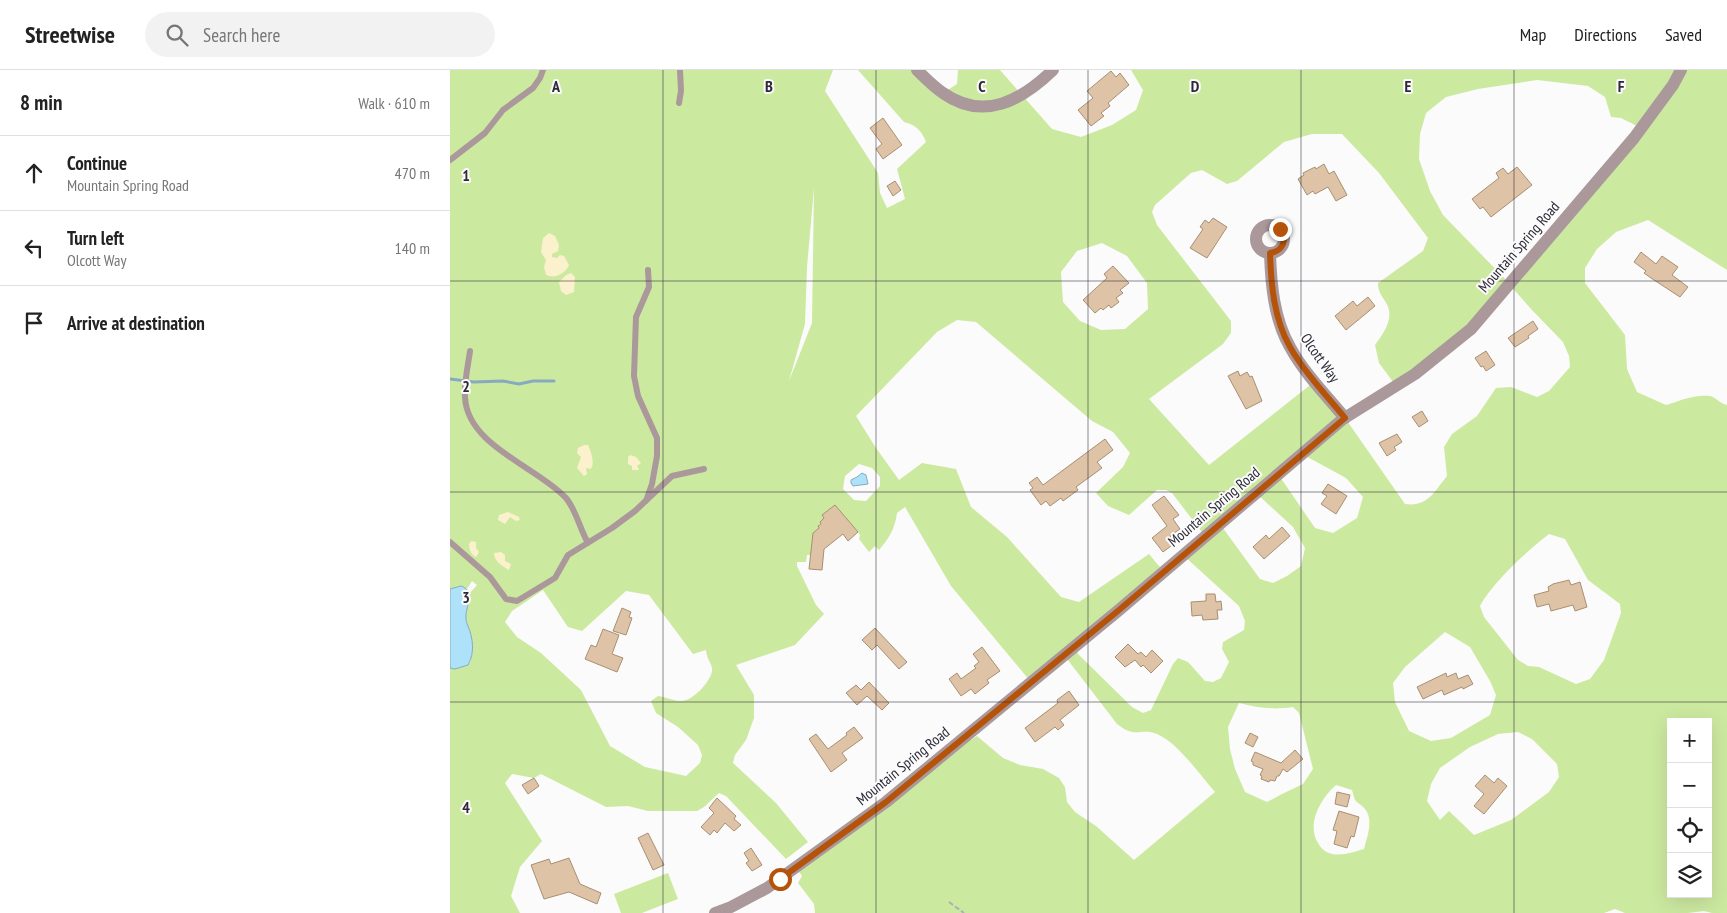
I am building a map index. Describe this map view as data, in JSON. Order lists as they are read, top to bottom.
{
  "streets": {
    "street": ["Mountain Spring Road", "Olcott Way"]
  },
  "crossings": [
    ["Mountain Spring Road", "Olcott Way"]
  ],
  "page": {
    "header": "Streetwise",
    "search": "Search here",
    "nav": ["Map", "Directions", "Saved"],
    "heading": ["8 min", "Walk · 610 m"],
    "list": [
      ["Continue", "Mountain Spring Road", "470 m"],
      ["Turn left", "Olcott Way", "140 m"],
      "Arrive at destination"
    ],
    "map_buttons": ["+", "−"]
  },
  "grid": {
    "columns": [
      "A",
      "B",
      "C",
      "D",
      "E",
      "F"
    ],
    "rows": [
      "1",
      "2",
      "3",
      "4"
    ]
  }
}
